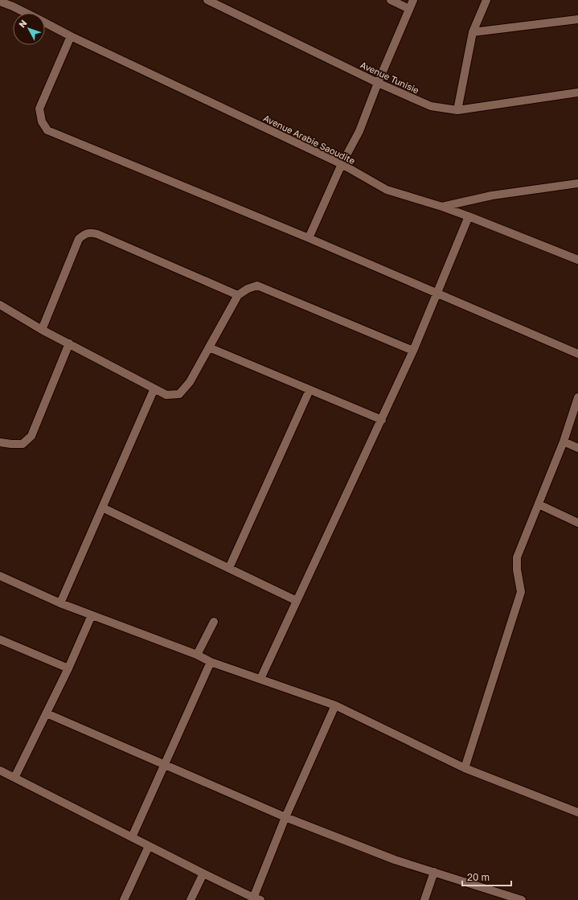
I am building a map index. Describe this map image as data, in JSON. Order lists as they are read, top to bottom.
{
  "streets": {
    "street": ["Avenue Tunisie", "Avenue Arabie Saoudite"]
  },
  "scale_bar": "20 m",
  "north": "top left"
}
